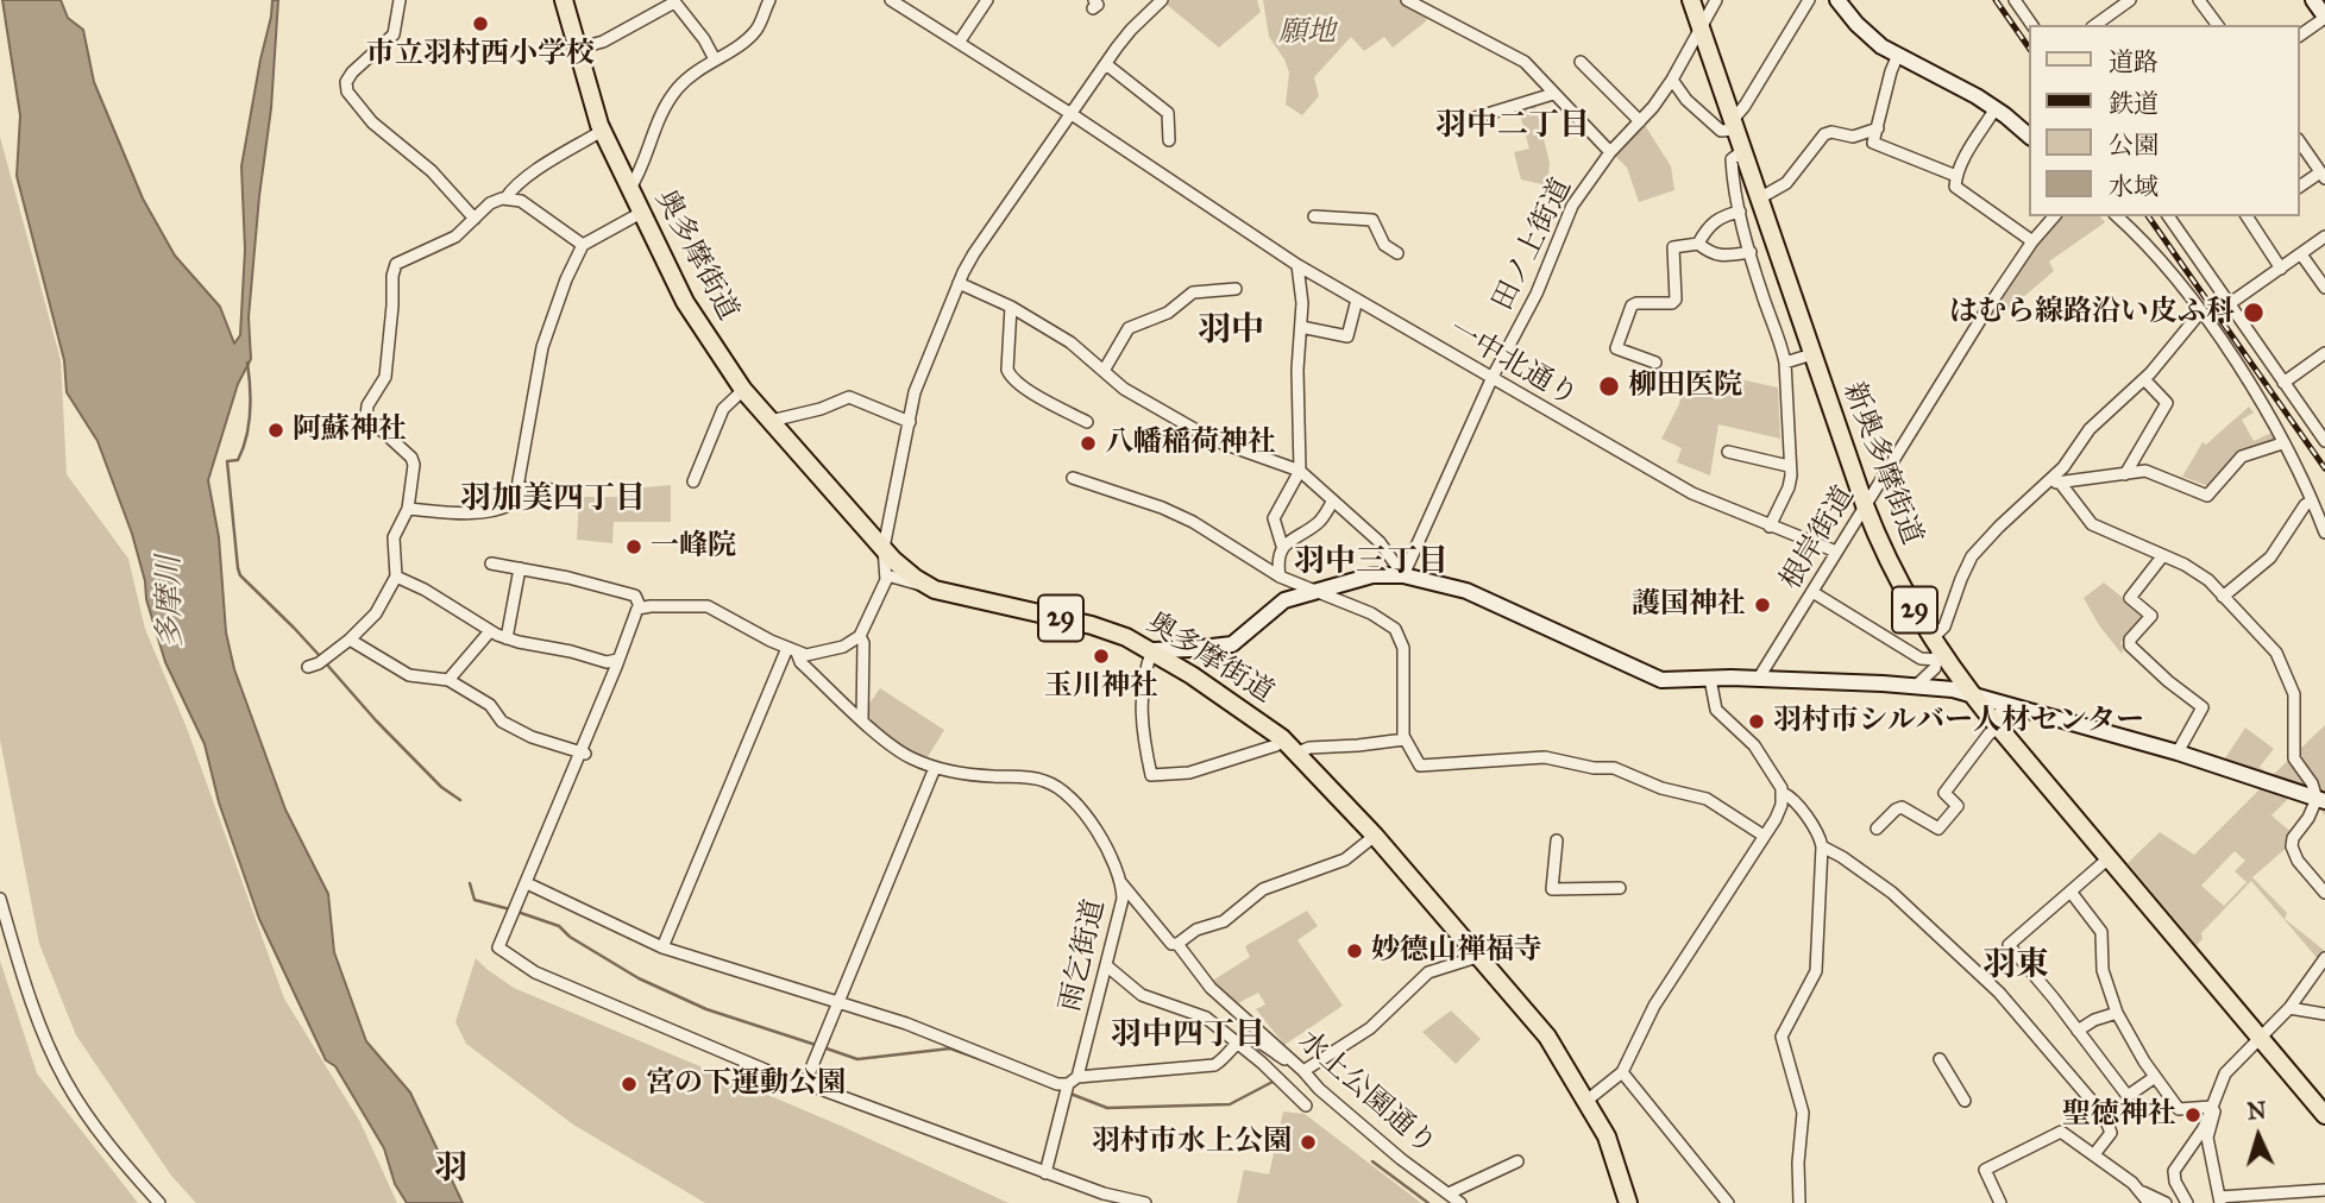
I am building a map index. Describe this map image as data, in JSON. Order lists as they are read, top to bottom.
{
  "streets": {
    "main road": ["奥多摩街道", "新奥多摩街道", "29"],
    "street": [
      "田ノ上街道",
      "一中北通り",
      "根岸街道",
      "雨乞街道",
      "水上公園通り"
    ]
  },
  "crossings": [
    ["田ノ上街道", "一中北通り"],
    ["田ノ上街道", "新奥多摩街道"],
    ["一中北通り", "根岸街道"],
    ["新奥多摩街道", "根岸街道"],
    ["雨乞街道", "水上公園通り"]
  ],
  "districts": [
    "羽中二丁目",
    "羽中",
    "羽加美四丁目",
    "羽中三丁目",
    "羽東",
    "羽中四丁目",
    "羽"
  ],
  "water": ["多摩川"],
  "parks": ["願地"],
  "places": [
    "市立羽村西小学校",
    "はむら線路沿い皮ふ科",
    "柳田医院",
    "阿蘇神社",
    "八幡稲荷神社",
    "一峰院",
    "護国神社",
    "玉川神社",
    "羽村市シルバー人材センター",
    "妙德山禅福寺",
    "宮の下運動公園",
    "聖徳神社",
    "羽村市水上公園"
  ],
  "legend": [
    "道路",
    "鉄道",
    "公園",
    "水域"
  ],
  "north": "top"
}
